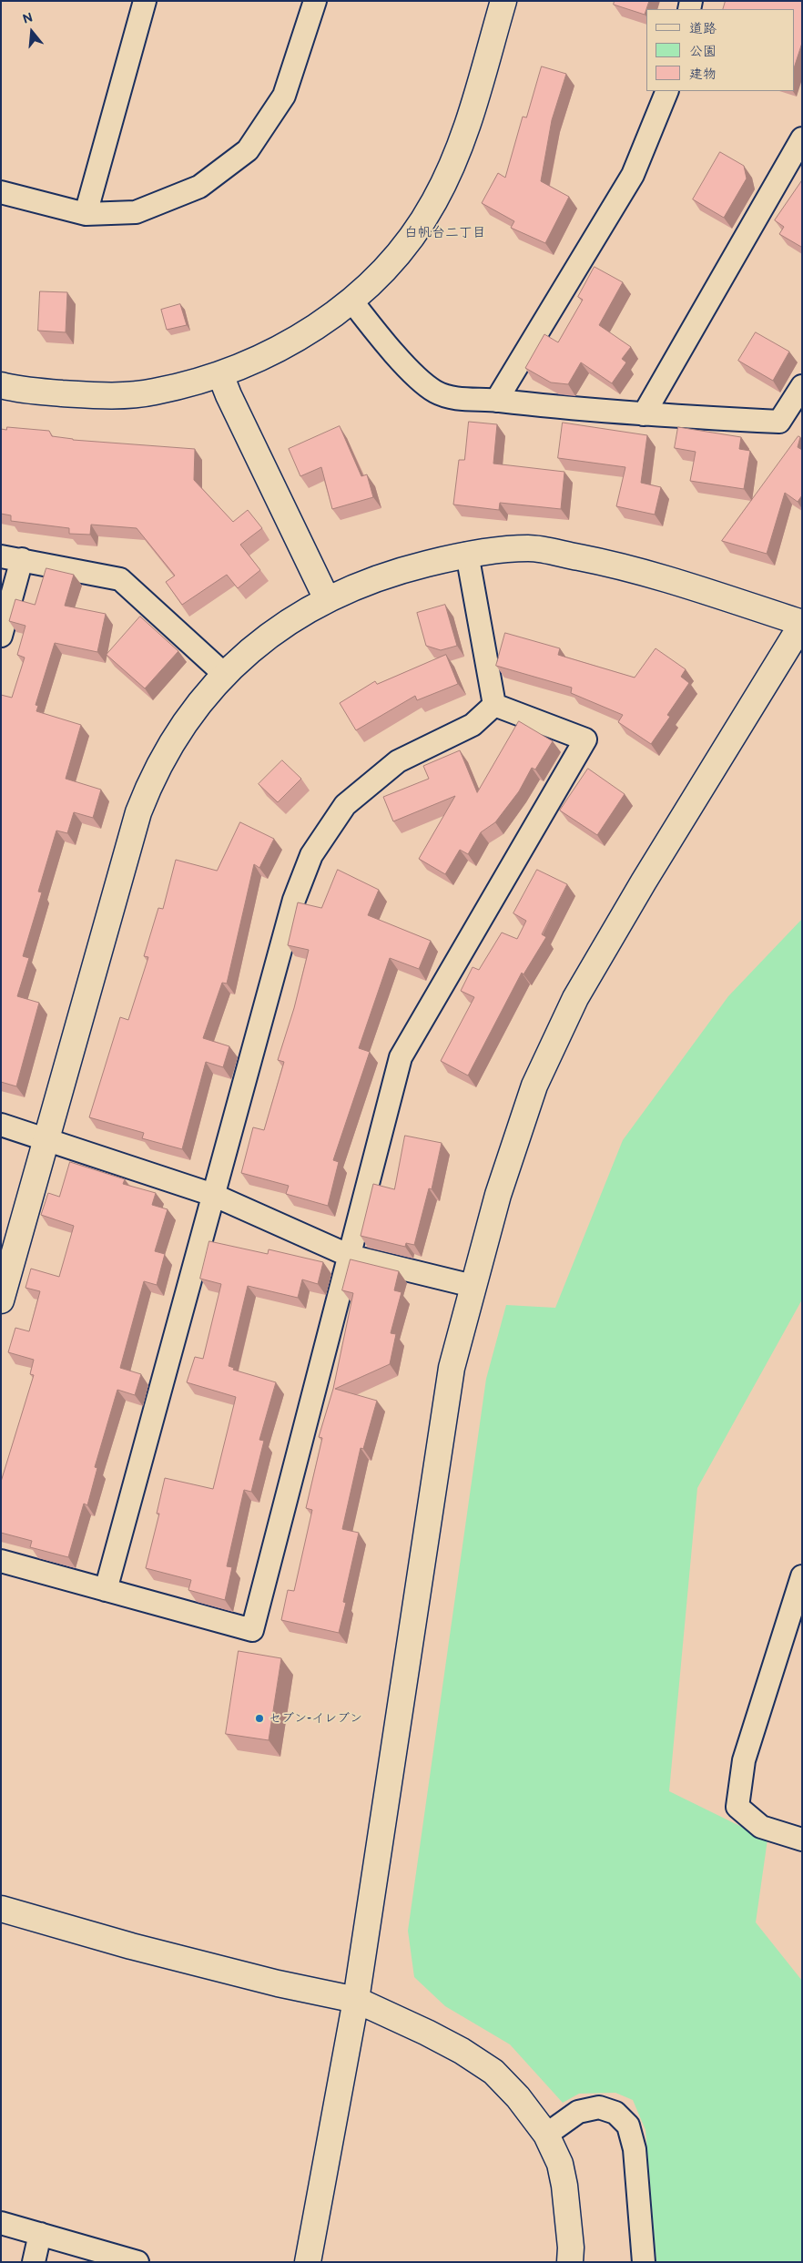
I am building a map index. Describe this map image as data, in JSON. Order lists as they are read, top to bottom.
{
  "districts": ["白帆台二丁目"],
  "places": ["セブン-イレブン"],
  "legend": ["道路", "公園", "建物"],
  "north": "top"
}
